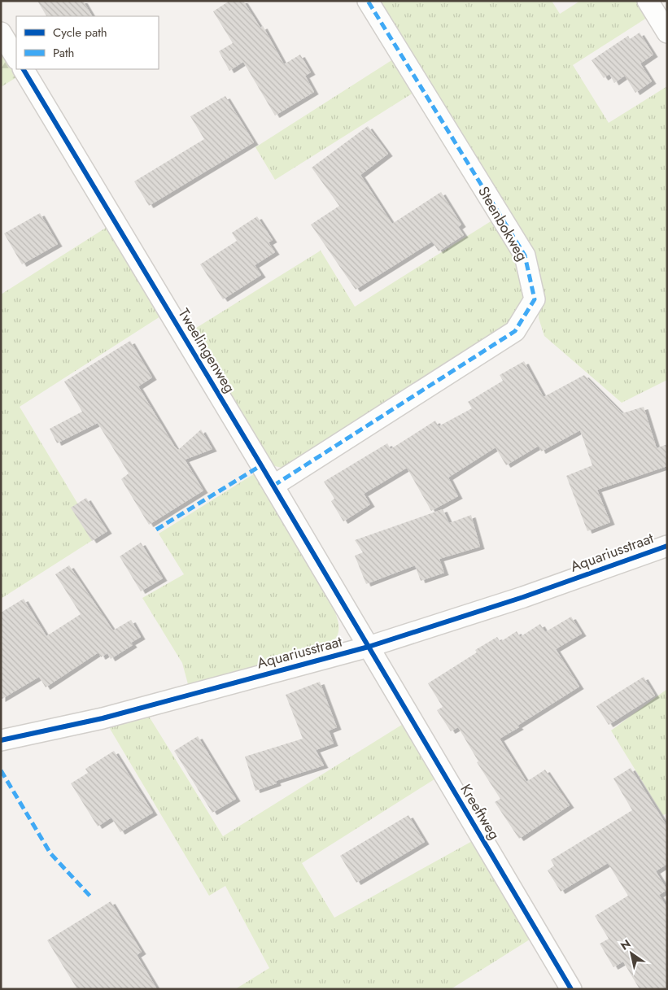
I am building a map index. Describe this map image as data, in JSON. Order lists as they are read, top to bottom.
{
  "streets": {
    "street": [
      "Steenbokweg",
      "Tweelingenweg",
      "Aquariusstraat",
      "Kreeftweg"
    ]
  },
  "crossings": [
    ["Steenbokweg", "Tweelingenweg"],
    ["Tweelingenweg", "Aquariusstraat"],
    ["Tweelingenweg", "Kreeftweg"],
    ["Aquariusstraat", "Kreeftweg"]
  ],
  "legend": ["Cycle path", "Path"],
  "north": "top left"
}
